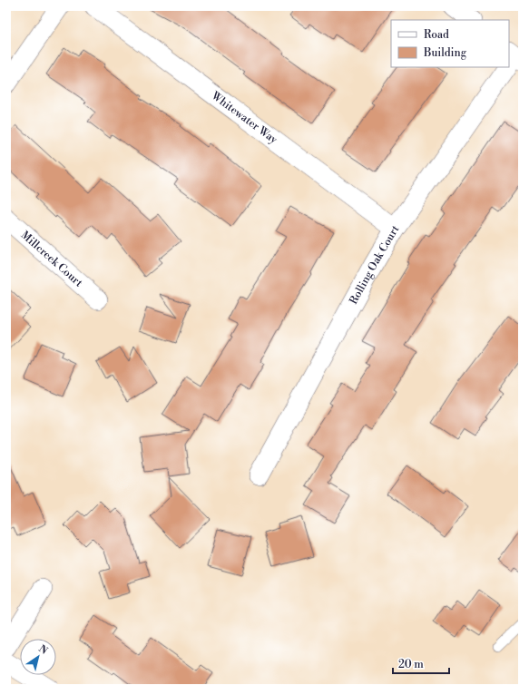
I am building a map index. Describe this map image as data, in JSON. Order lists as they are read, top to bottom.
{
  "streets": {
    "street": ["Whitewater Way", "Millcreek Court", "Rolling Oak Court"]
  },
  "crossings": [
    ["Whitewater Way", "Rolling Oak Court"]
  ],
  "legend": ["Road", "Building"],
  "scale_bar": "20 m",
  "north": "top right"
}
